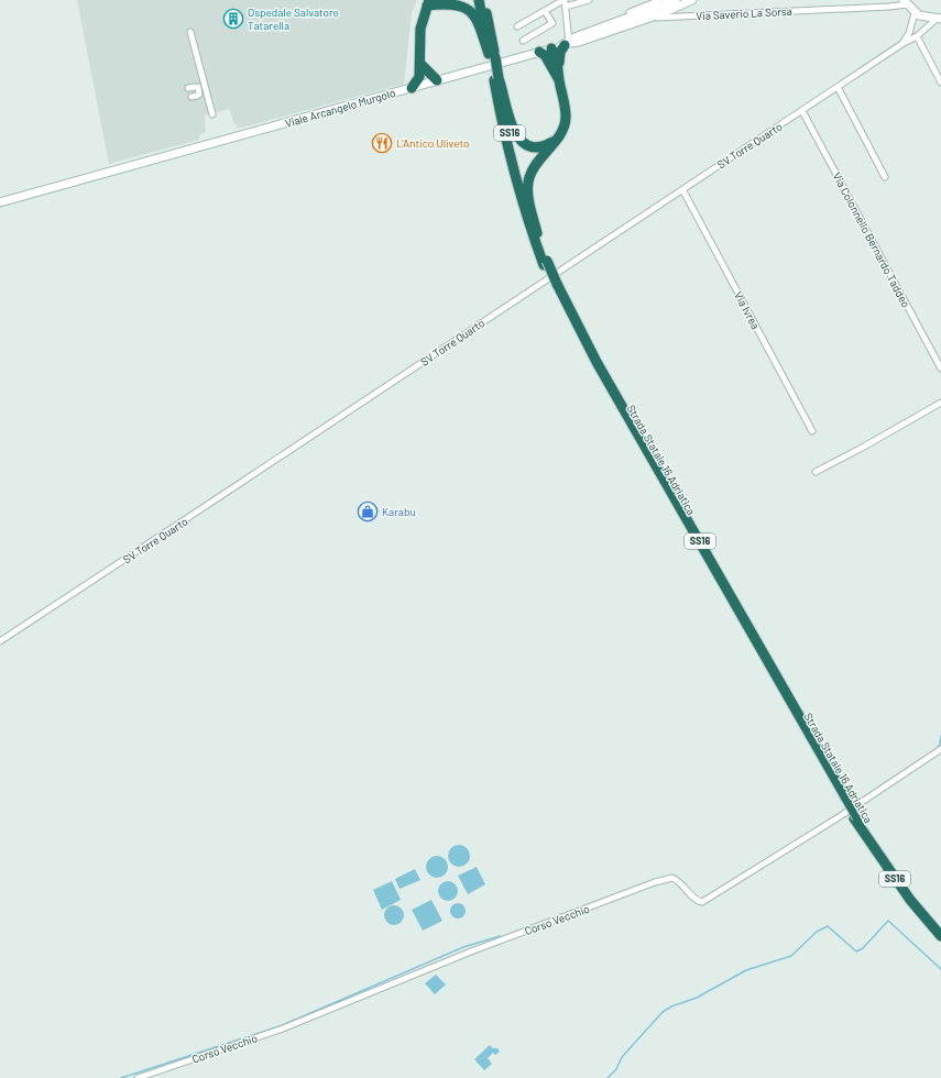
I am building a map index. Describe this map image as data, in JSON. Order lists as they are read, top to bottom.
{
  "streets": {
    "highway": ["SS16", "Strada Statale 16 Adriatica"],
    "main road": ["Viale Arcangelo Murgolo"],
    "street": [
      "Via Saverio La Sorsa",
      "SV Torre Quarto",
      "Via Colonnello Bernardo Taddeo",
      "Via Ivrea",
      "Corso Vecchio"
    ]
  },
  "crossings": [
    ["SV Torre Quarto", "Via Colonnello Bernardo Taddeo"],
    ["SV Torre Quarto", "Via Ivrea"]
  ],
  "places": {
    "building": ["Ospedale Salvatore Tatarella"],
    "restaurant": ["L'Antico Uliveto"],
    "shop": ["Karabu"]
  }
}
